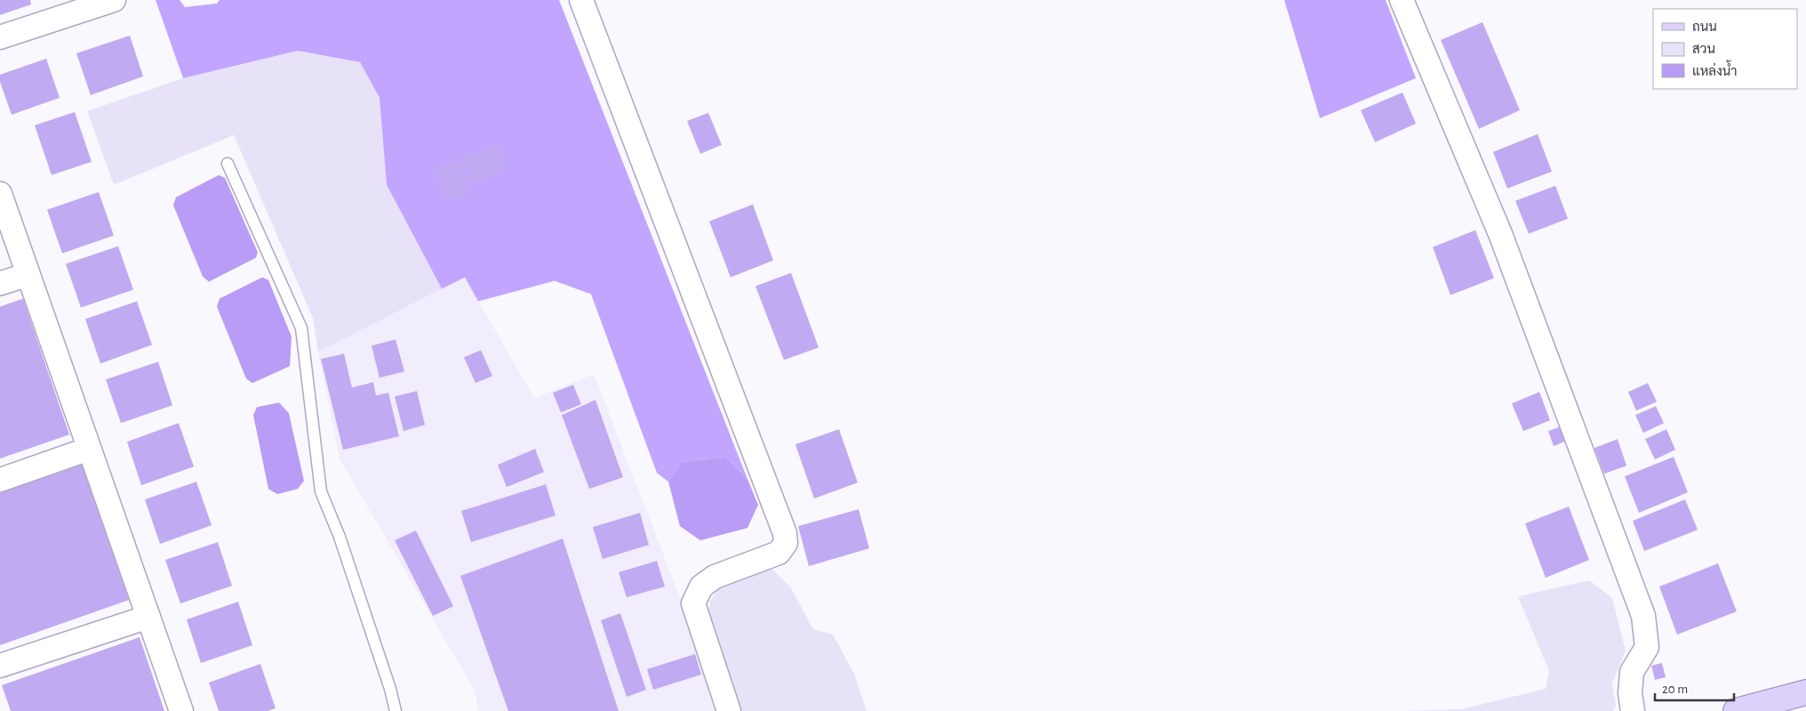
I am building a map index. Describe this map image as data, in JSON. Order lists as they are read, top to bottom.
{
  "legend": ["ถนน", "สวน", "แหล่งน้ำ"],
  "scale_bar": "20 m"
}
